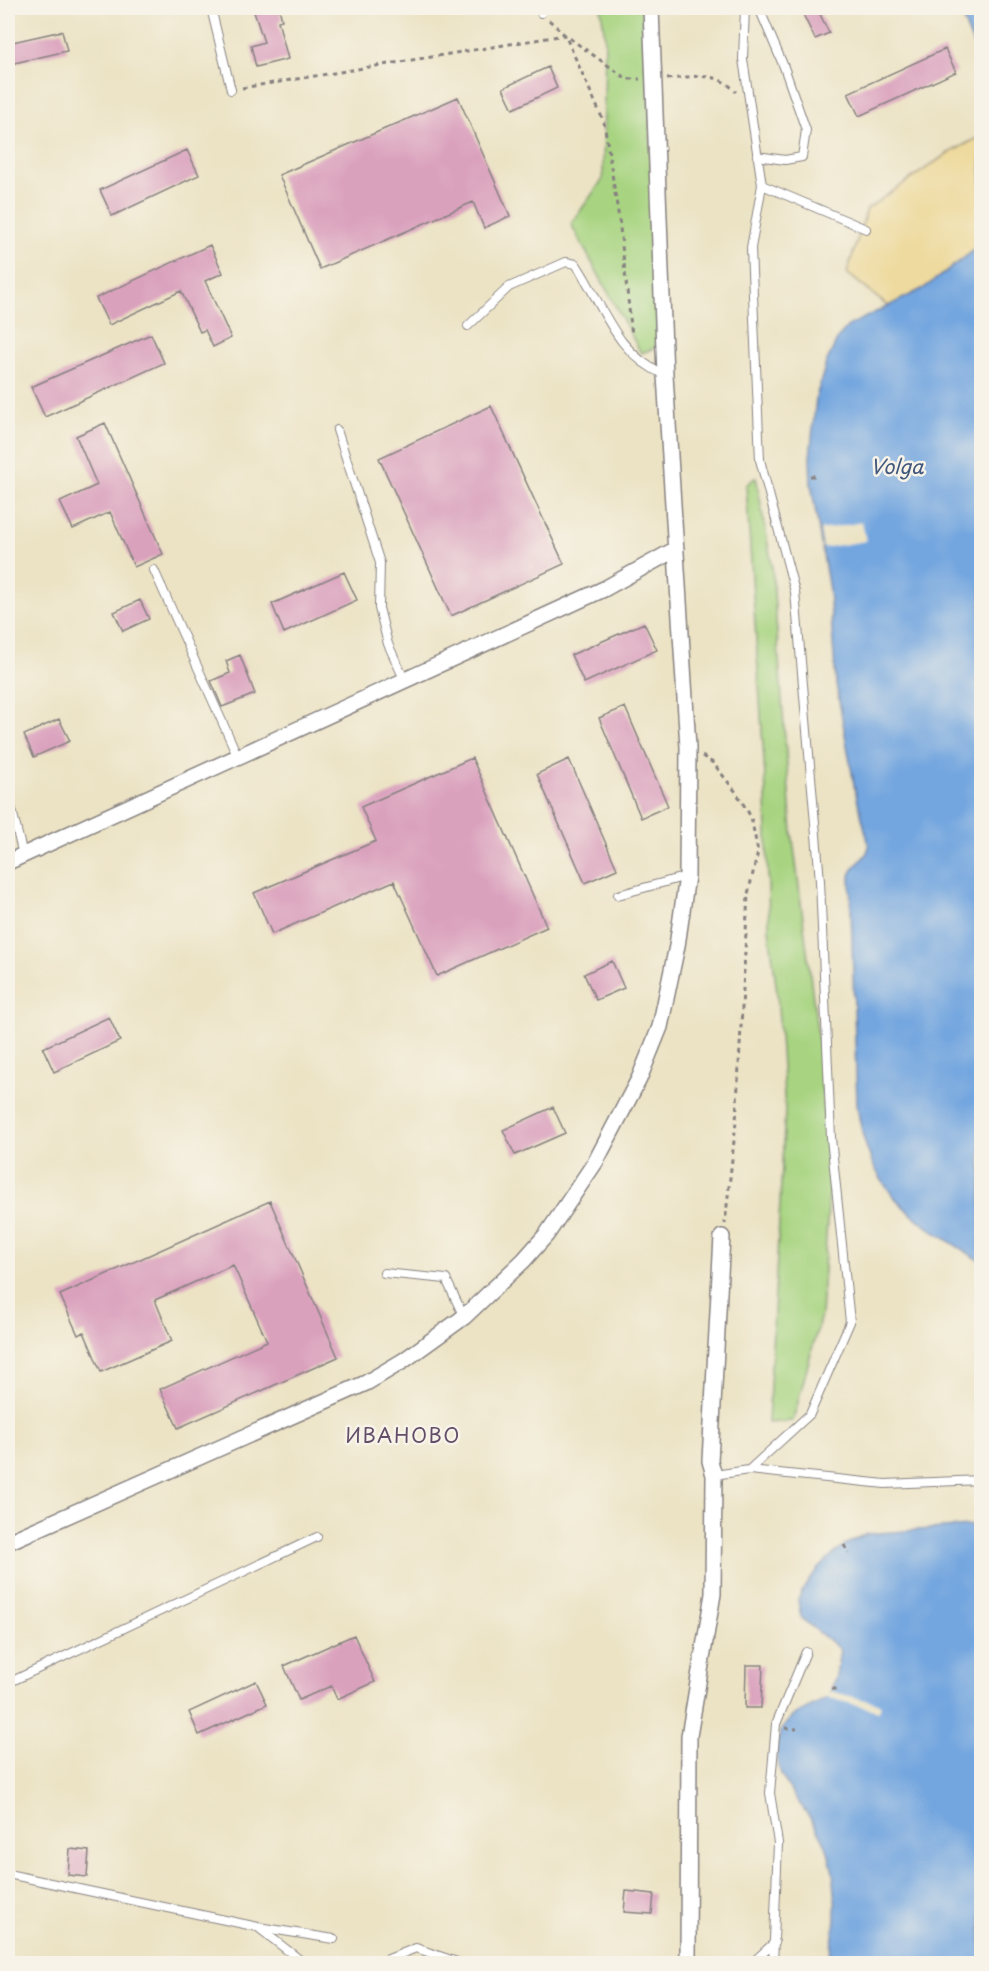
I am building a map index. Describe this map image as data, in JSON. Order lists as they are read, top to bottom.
{
  "districts": ["ИВАНОВО"],
  "water": ["Volga"]
}
